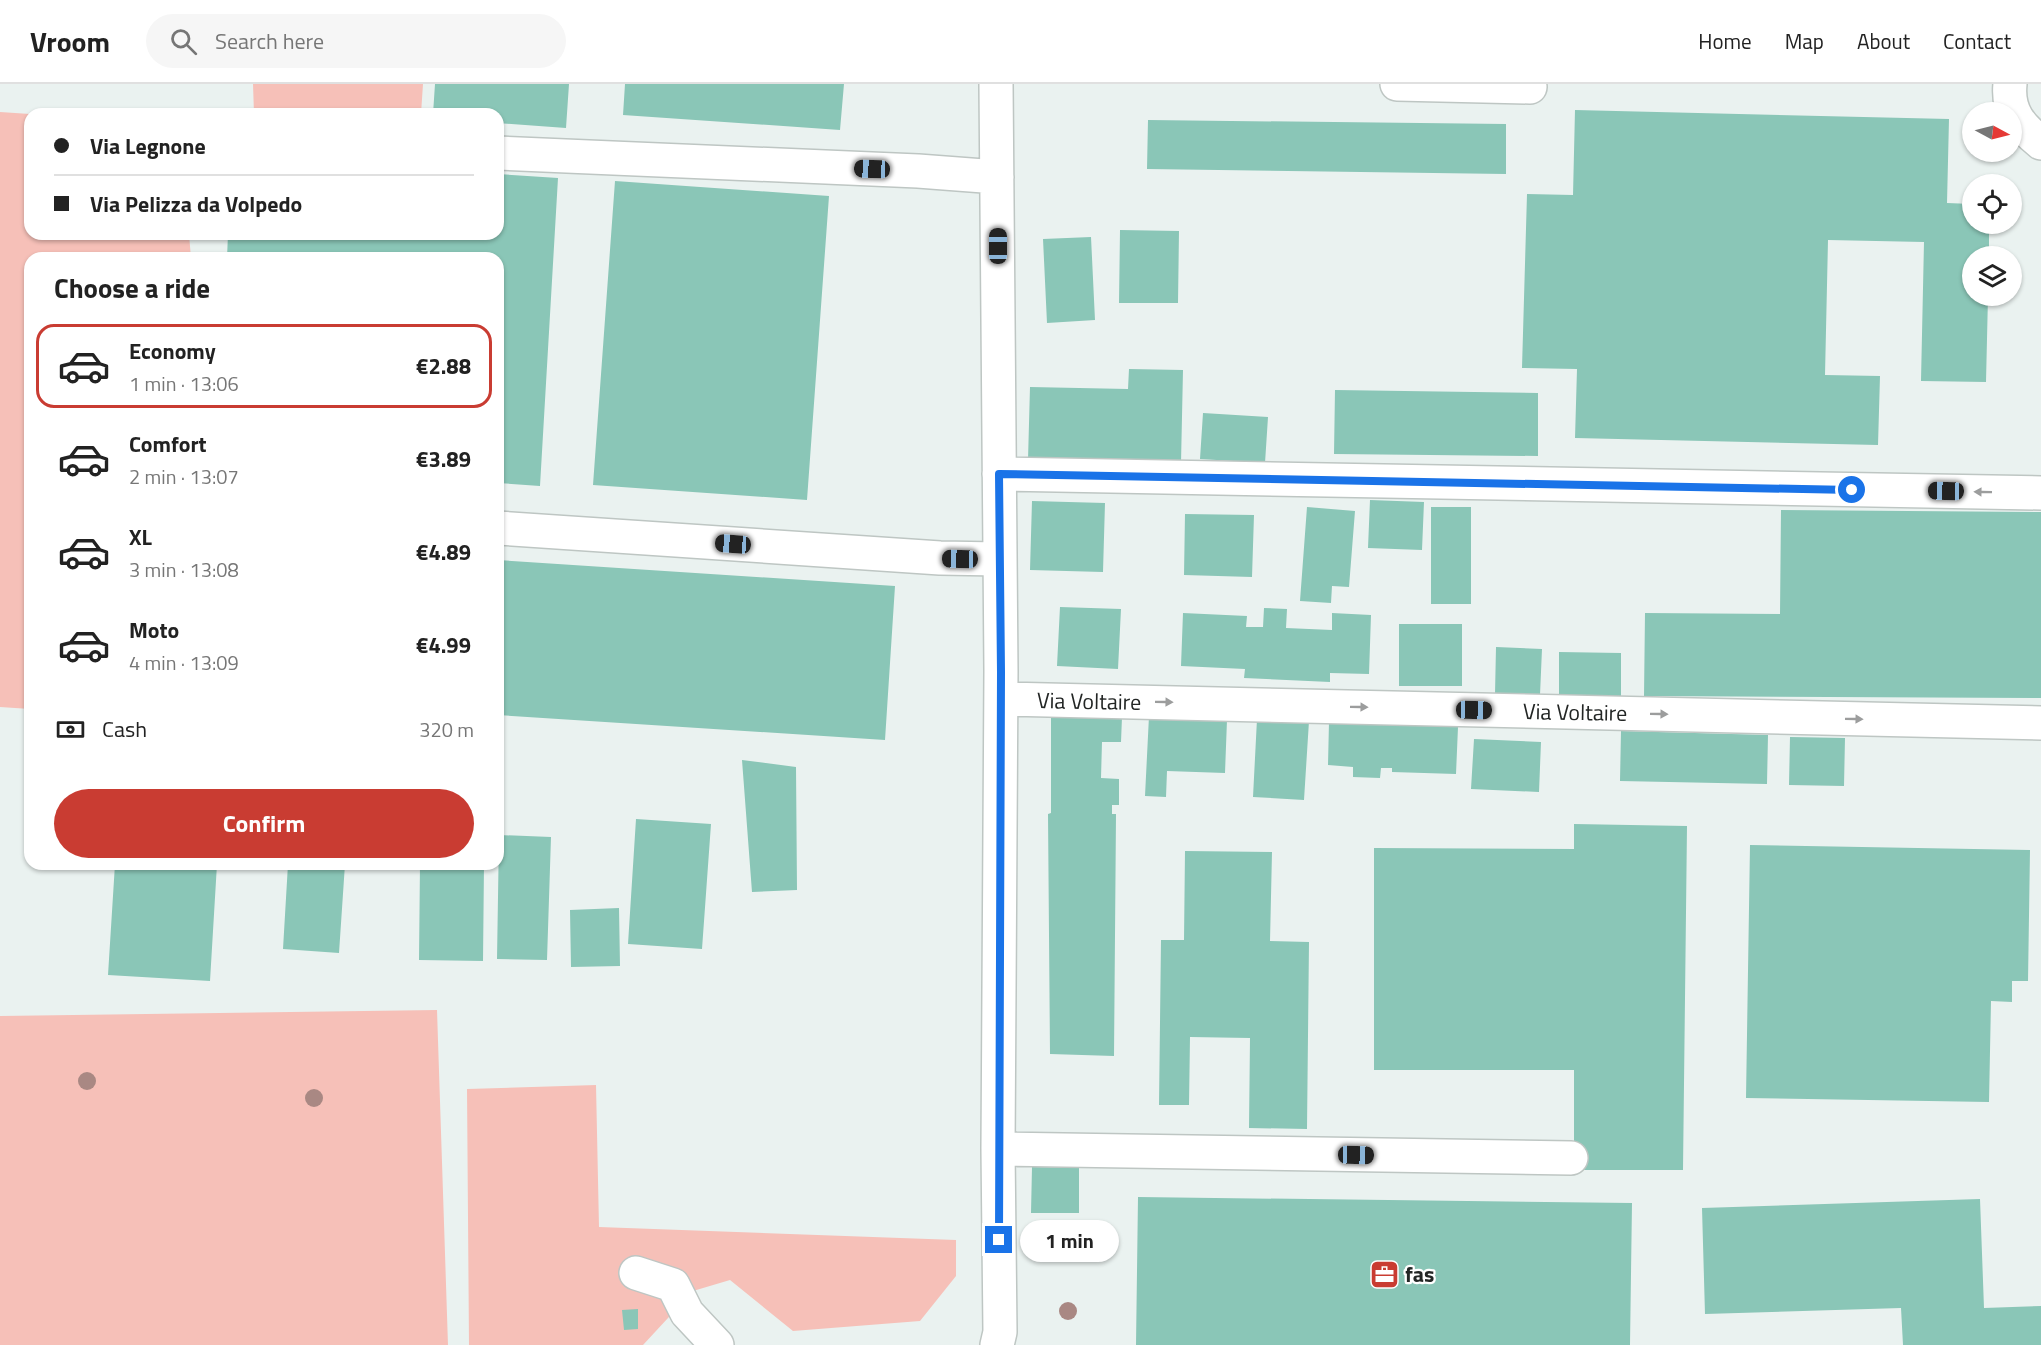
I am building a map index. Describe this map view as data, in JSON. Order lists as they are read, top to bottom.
{
  "streets": {
    "street": ["Via Voltaire"]
  },
  "places": {
    "office": ["fas"]
  },
  "north": "right",
  "page": {
    "header": "Vroom",
    "search": "Search here",
    "nav": [
      "Home",
      "Map",
      "About",
      "Contact"
    ],
    "banner": ["Via Legnone", "Via Pelizza da Volpedo"],
    "heading": "Choose a ride",
    "list": [
      {
        "name": "Economy",
        "note": "1 min · 13:06",
        "value": "€2.88"
      },
      {
        "name": "Comfort",
        "note": "2 min · 13:07",
        "value": "€3.89"
      },
      {
        "name": "XL",
        "note": "3 min · 13:08",
        "value": "€4.89"
      },
      {
        "name": "Moto",
        "note": "4 min · 13:09",
        "value": "€4.99"
      }
    ],
    "pay": ["Cash", "320 m"],
    "buttons": "Confirm",
    "bubble": "1 min"
  }
}
